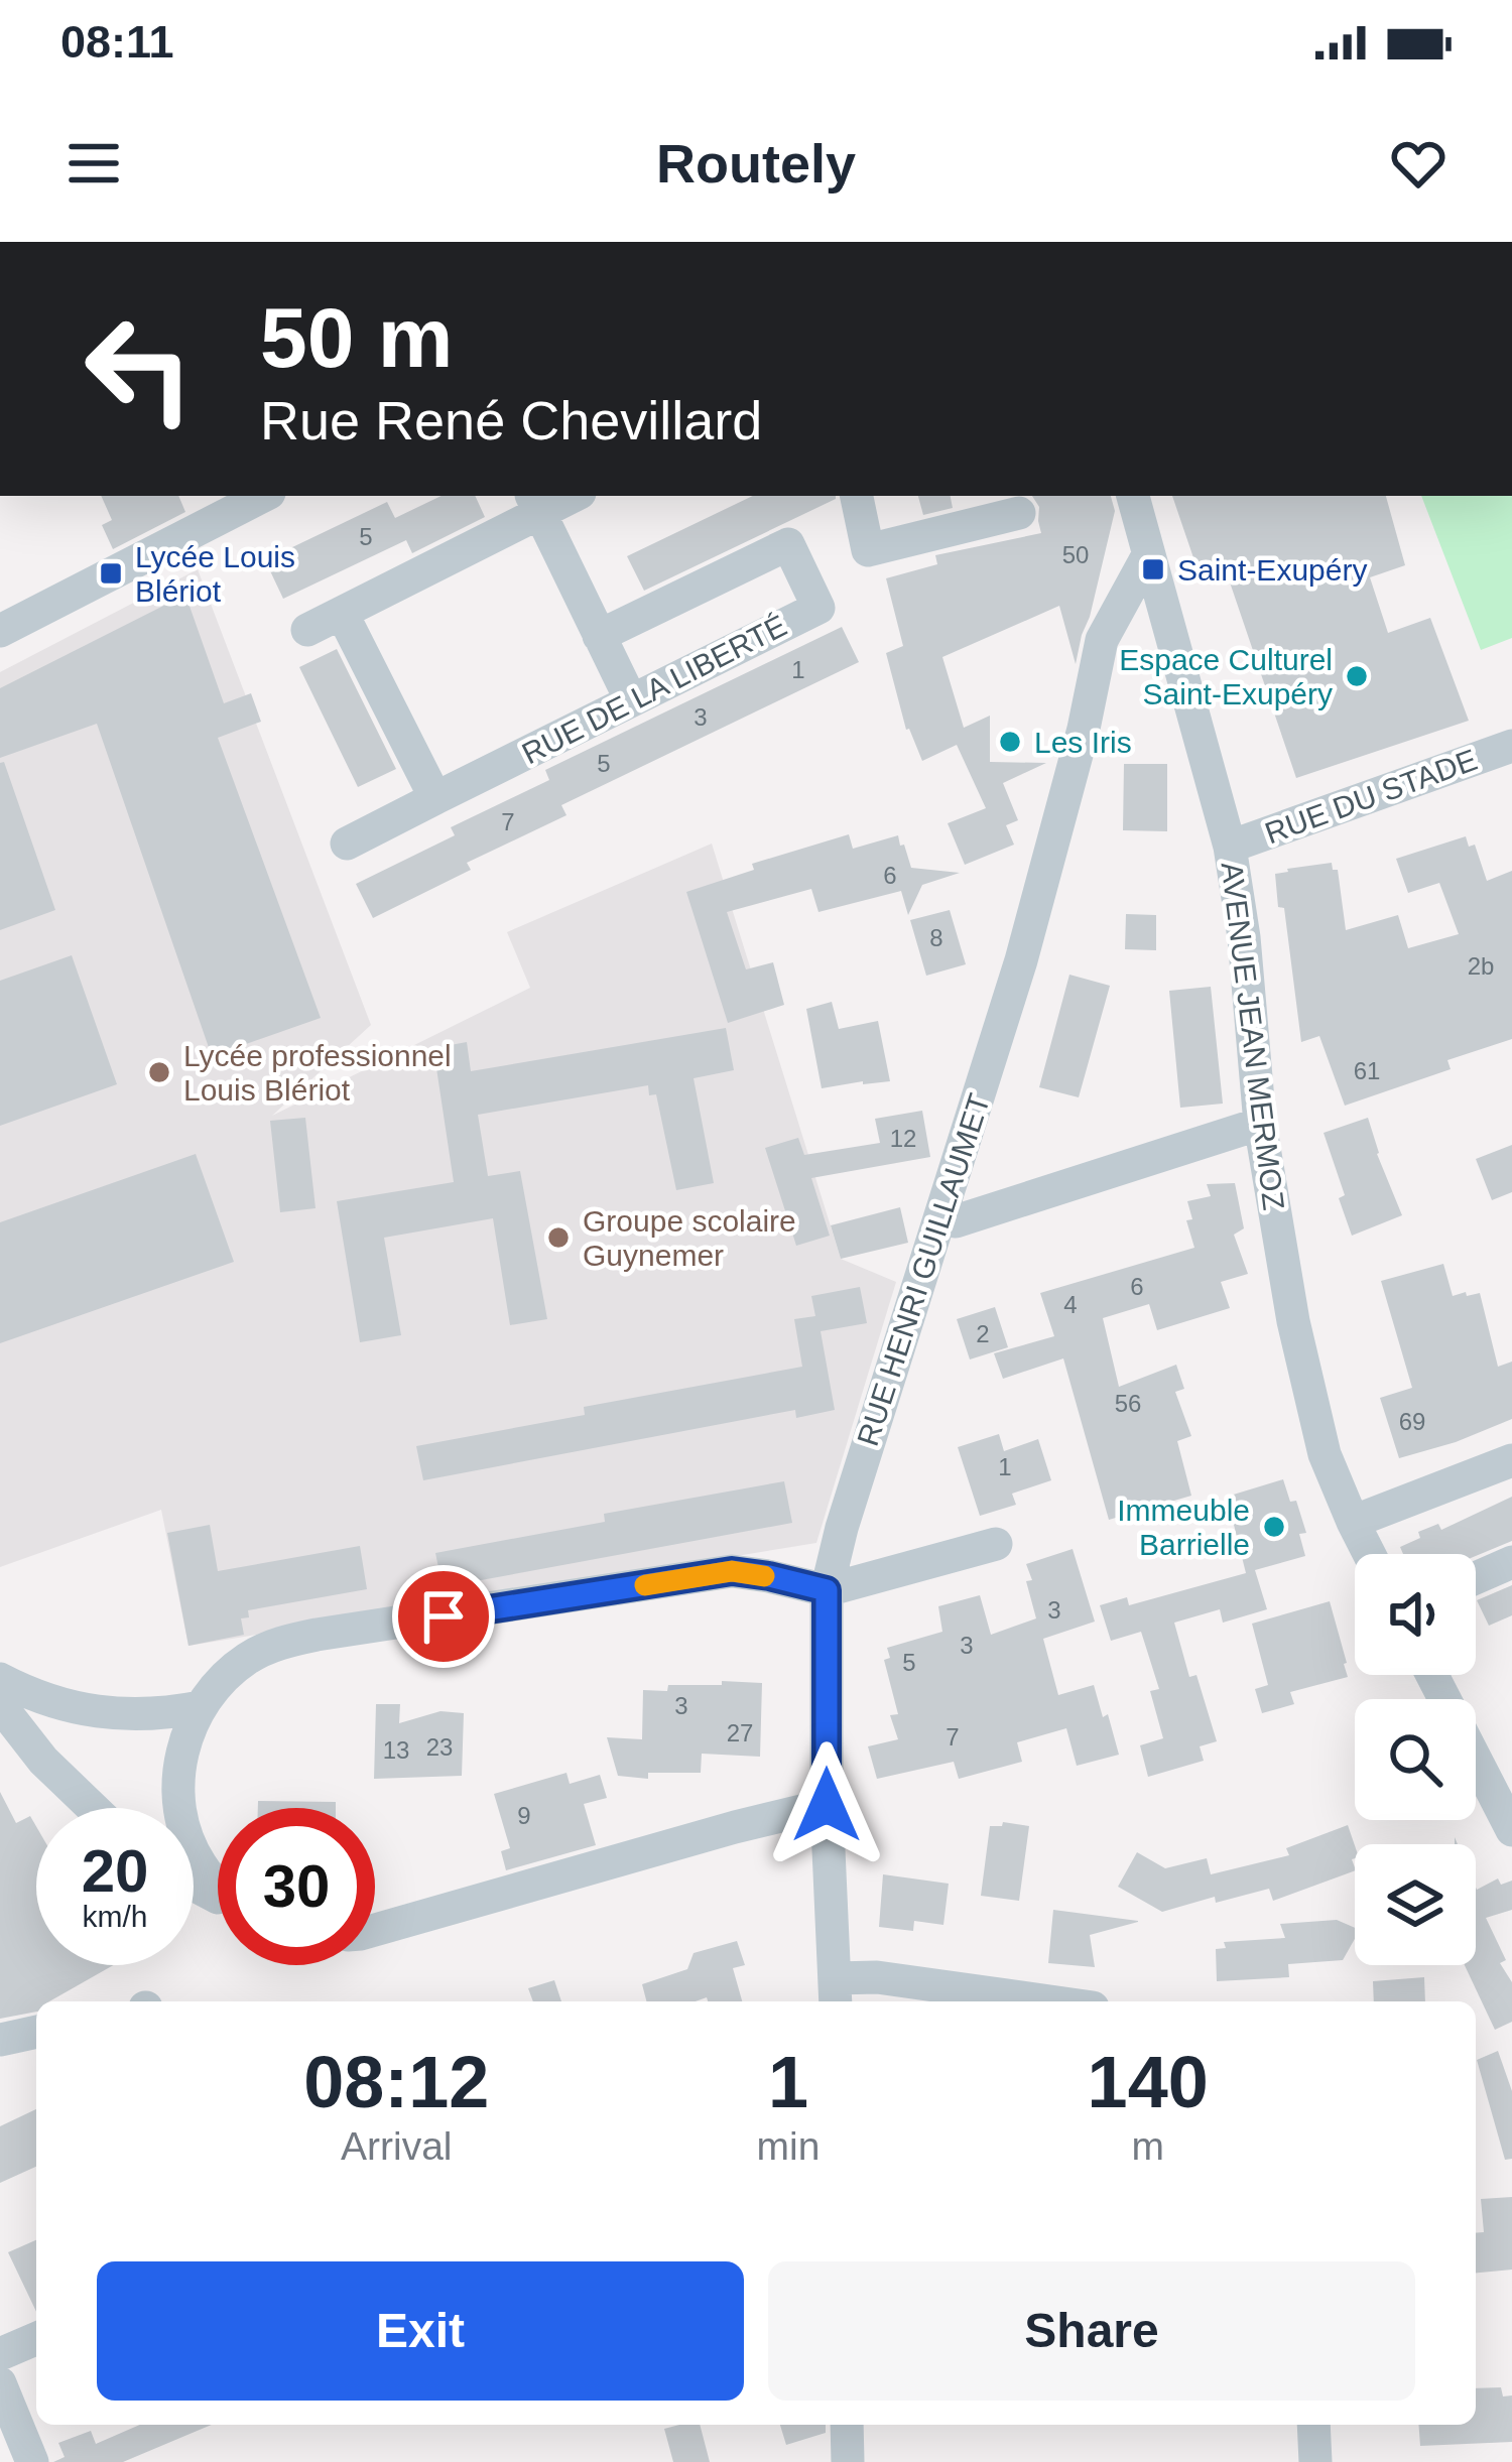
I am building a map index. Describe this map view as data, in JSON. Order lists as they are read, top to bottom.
{
  "streets": {
    "street": [
      "RUE DE LA LIBERTÉ",
      "RUE DU STADE",
      "AVENUE JEAN MERMOZ",
      "RUE HENRI GUILLAUMET"
    ]
  },
  "crossings": [
    ["RUE DU STADE", "AVENUE JEAN MERMOZ"],
    ["AVENUE JEAN MERMOZ", "RUE HENRI GUILLAUMET"]
  ],
  "places": {
    "transit": ["Saint-Exupéry", "Lycée Louis Blériot"],
    "other": [
      "Espace Culturel Saint-Exupéry",
      "Les Iris",
      "Lycée professionnel Louis Blériot",
      "Groupe scolaire Guynemer",
      "Immeuble Barrielle"
    ]
  },
  "house_numbers": [
    "5",
    "50",
    "1",
    "3",
    "5",
    "7",
    "6",
    "8",
    "2b",
    "61",
    "12",
    "6",
    "4",
    "2",
    "56",
    "69",
    "1",
    "3",
    "3",
    "5",
    "3",
    "27",
    "7",
    "23",
    "13",
    "9"
  ],
  "page": {
    "status": "08:11",
    "header": "Routely",
    "turn": ["50 m", "Rue René Chevillard"],
    "speed": "20 km/h",
    "limit": "30",
    "eta": [
      "08:12",
      "Arrival",
      "1",
      "min",
      "140",
      "m"
    ],
    "buttons": ["Exit", "Share"]
  }
}
